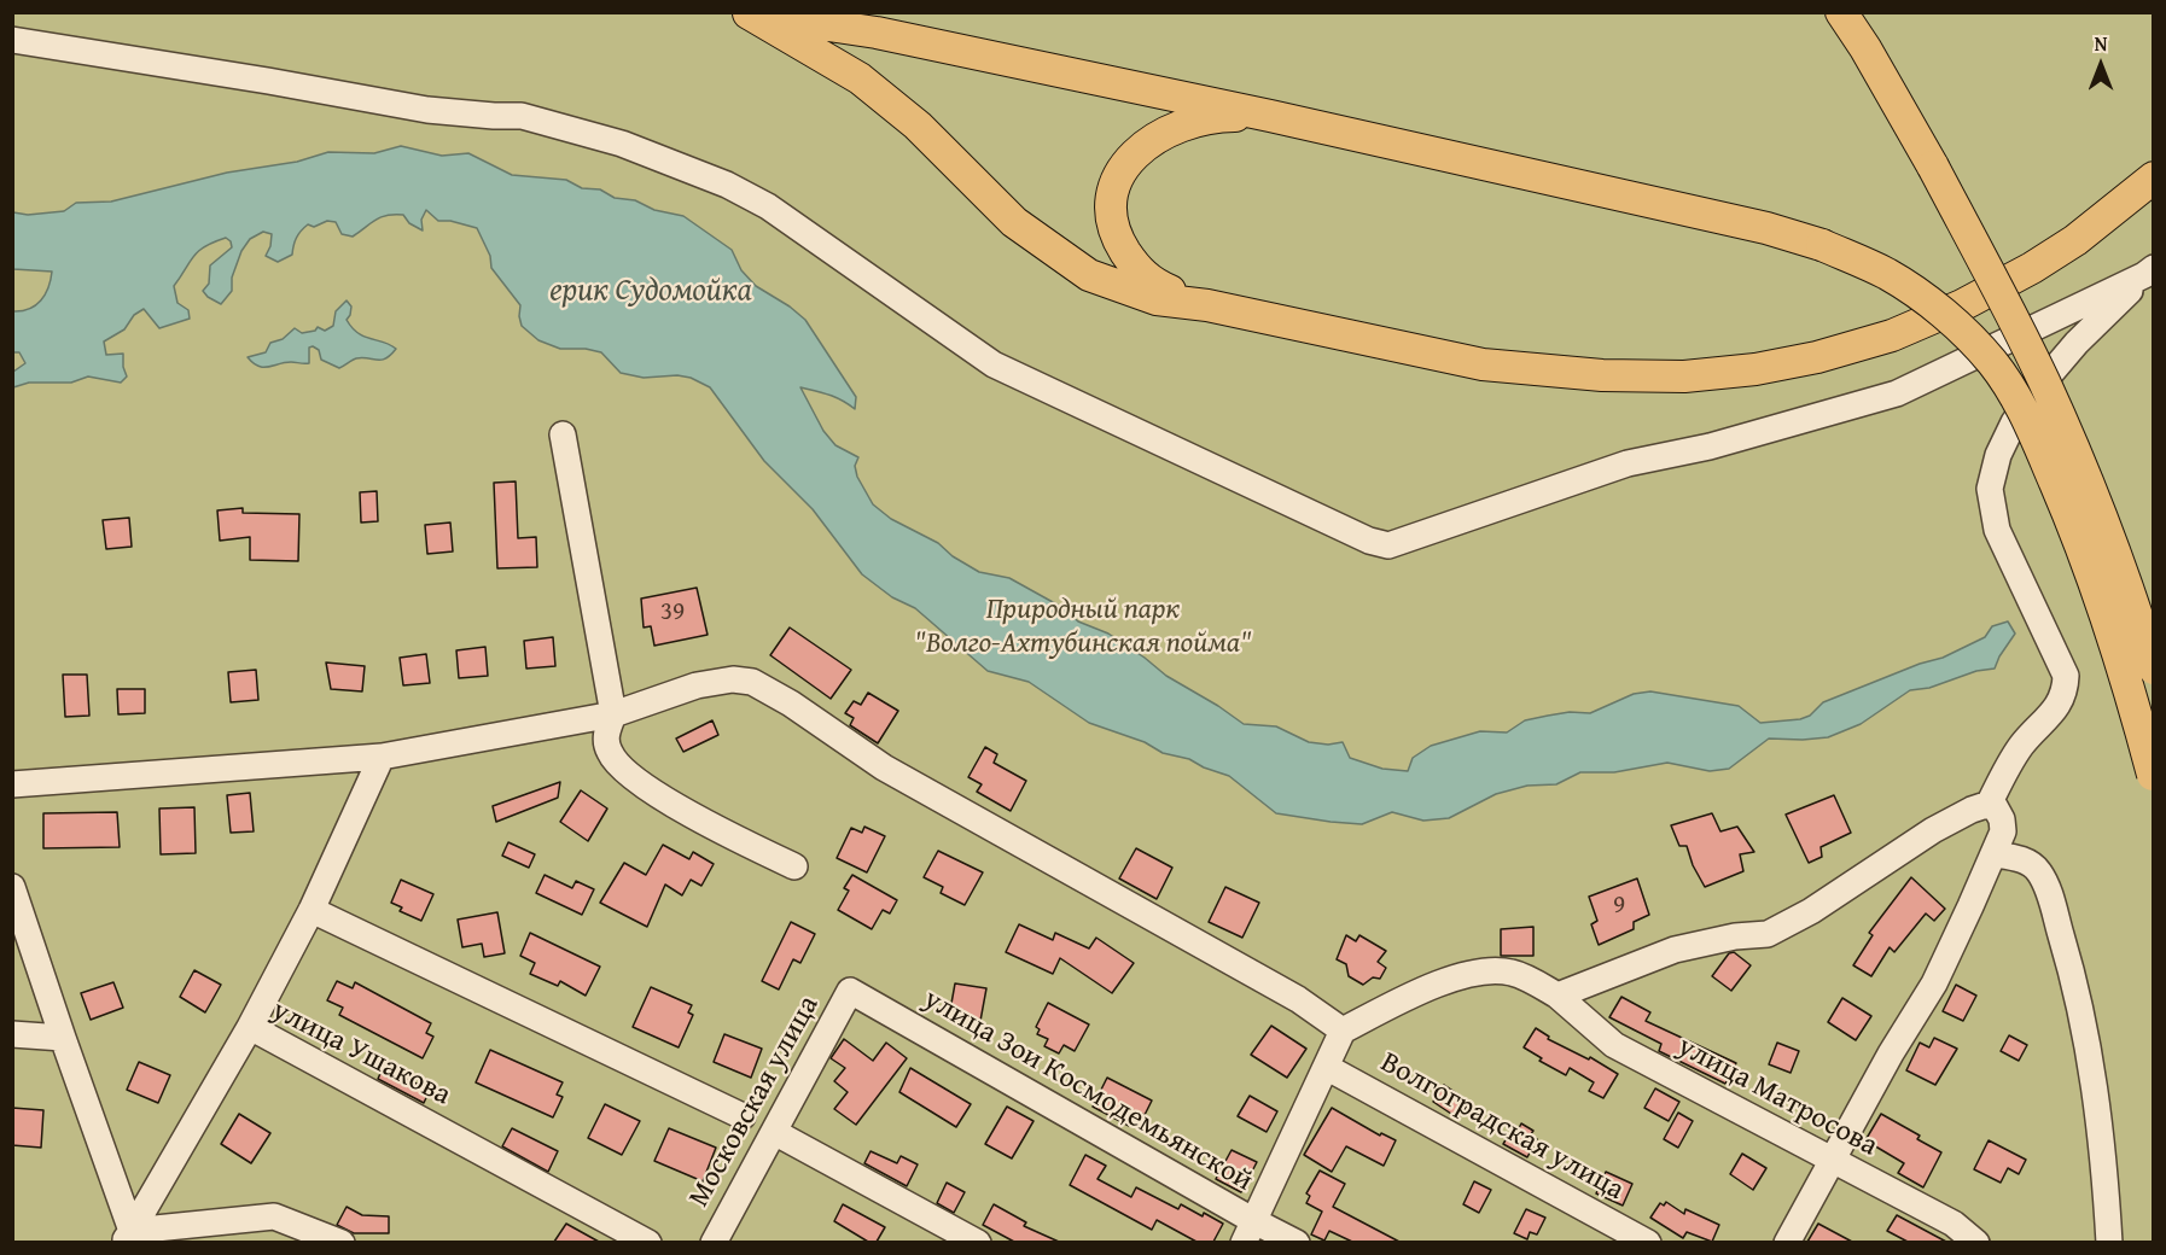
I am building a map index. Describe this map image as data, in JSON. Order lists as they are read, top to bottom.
{
  "streets": {
    "street": [
      "улица Ушакова",
      "улица Зои Космодемьянской",
      "улица Матросова",
      "Московская улица",
      "Волгоградская улица"
    ]
  },
  "crossings": [
    ["улица Зои Космодемьянской", "Московская улица"]
  ],
  "water": ["ерик Судомойка"],
  "parks": ["Природный парк \"Волго-Ахтубинская пойма\""],
  "house_numbers": ["39", "9"],
  "north": "top"
}
